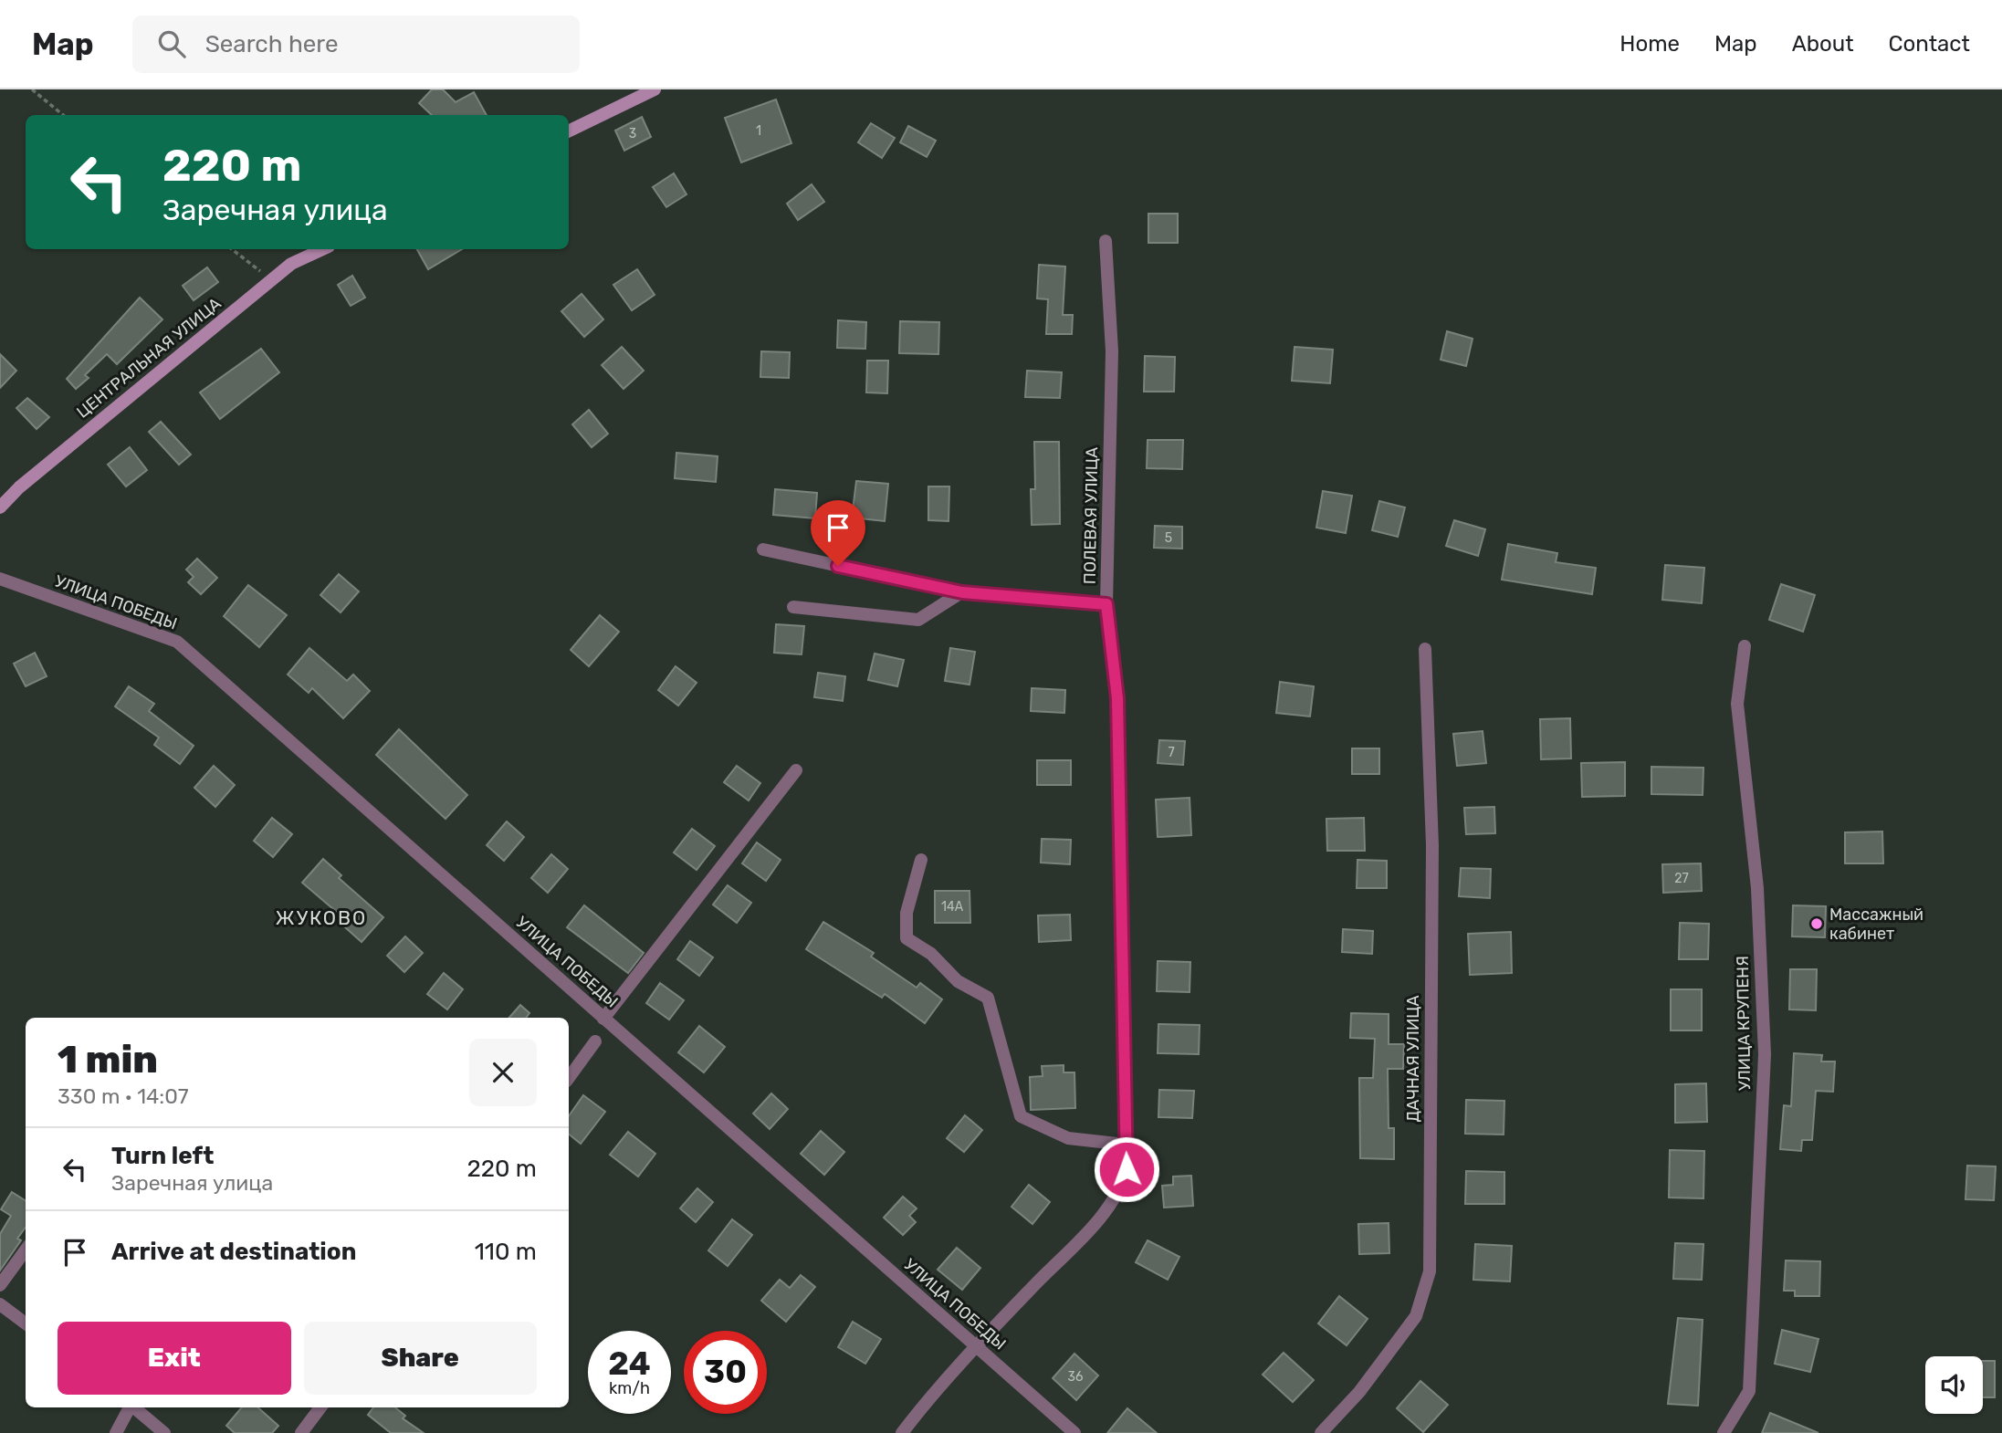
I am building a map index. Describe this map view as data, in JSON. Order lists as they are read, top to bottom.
{
  "streets": {
    "street": [
      "ЦЕНТРАЛЬНАЯ УЛИЦА",
      "ПОЛЕВАЯ УЛИЦА",
      "УЛИЦА ПОБЕДЫ",
      "УЛИЦА КРУПЕНЯ",
      "ДАЧНАЯ УЛИЦА"
    ]
  },
  "crossings": [
    ["ПОЛЕВАЯ УЛИЦА", "УЛИЦА ПОБЕДЫ"]
  ],
  "districts": ["ЖУКОВО"],
  "places": ["Массажный кабинет"],
  "house_numbers": [
    "1",
    "3",
    "5",
    "7",
    "27",
    "14А",
    "36"
  ],
  "page": {
    "header": "Map",
    "search": "Search here",
    "nav": [
      "Home",
      "Map",
      "About",
      "Contact"
    ],
    "turn": ["220 m", "Заречная улица"],
    "heading": ["1 min", "330 m · 14:07"],
    "list": [
      {
        "name": "Turn left",
        "note": "Заречная улица",
        "value": "220 m"
      },
      {
        "name": "Arrive at destination",
        "value": "110 m"
      }
    ],
    "buttons": ["Exit", "Share"],
    "speed": "24 km/h",
    "limit": "30"
  }
}
